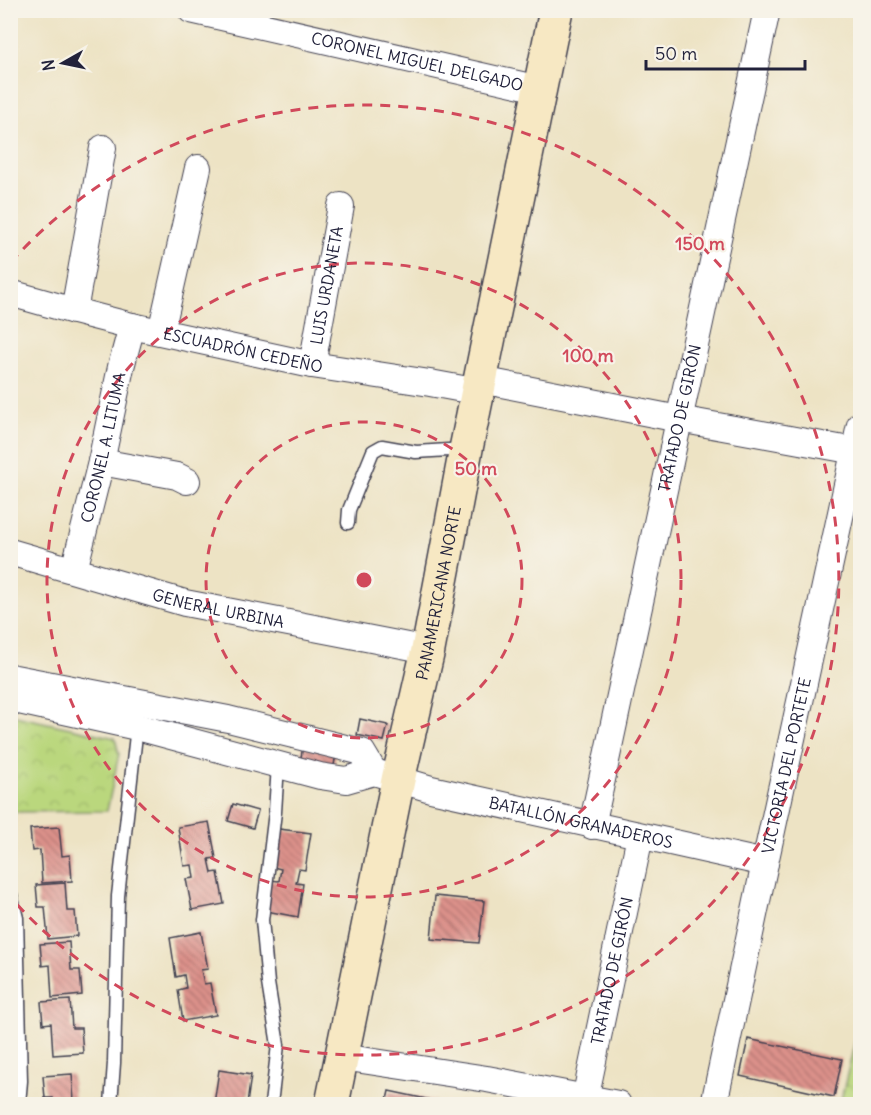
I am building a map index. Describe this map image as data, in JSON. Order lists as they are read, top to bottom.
{
  "streets": {
    "main road": ["PANAMERICANA NORTE"],
    "street": [
      "CORONEL MIGUEL DELGADO",
      "LUIS URDANETA",
      "ESCUADRÓN CEDEÑO",
      "TRATADO DE GIRÓN",
      "CORONEL A. LITUMA",
      "GENERAL URBINA",
      "VICTORIA DEL PORTETE",
      "BATALLÓN GRANADEROS"
    ]
  },
  "crossings": [
    ["CORONEL MIGUEL DELGADO", "PANAMERICANA NORTE"],
    ["LUIS URDANETA", "ESCUADRÓN CEDEÑO"],
    ["ESCUADRÓN CEDEÑO", "TRATADO DE GIRÓN"],
    ["ESCUADRÓN CEDEÑO", "CORONEL A. LITUMA"],
    ["ESCUADRÓN CEDEÑO", "PANAMERICANA NORTE"],
    ["ESCUADRÓN CEDEÑO", "VICTORIA DEL PORTETE"],
    ["TRATADO DE GIRÓN", "BATALLÓN GRANADEROS"],
    ["CORONEL A. LITUMA", "GENERAL URBINA"],
    ["PANAMERICANA NORTE", "GENERAL URBINA"],
    ["PANAMERICANA NORTE", "BATALLÓN GRANADEROS"],
    ["VICTORIA DEL PORTETE", "BATALLÓN GRANADEROS"]
  ],
  "scale_bar": "50 m",
  "north": "left",
  "rings": ["150 m", "100 m", "50 m"]
}
